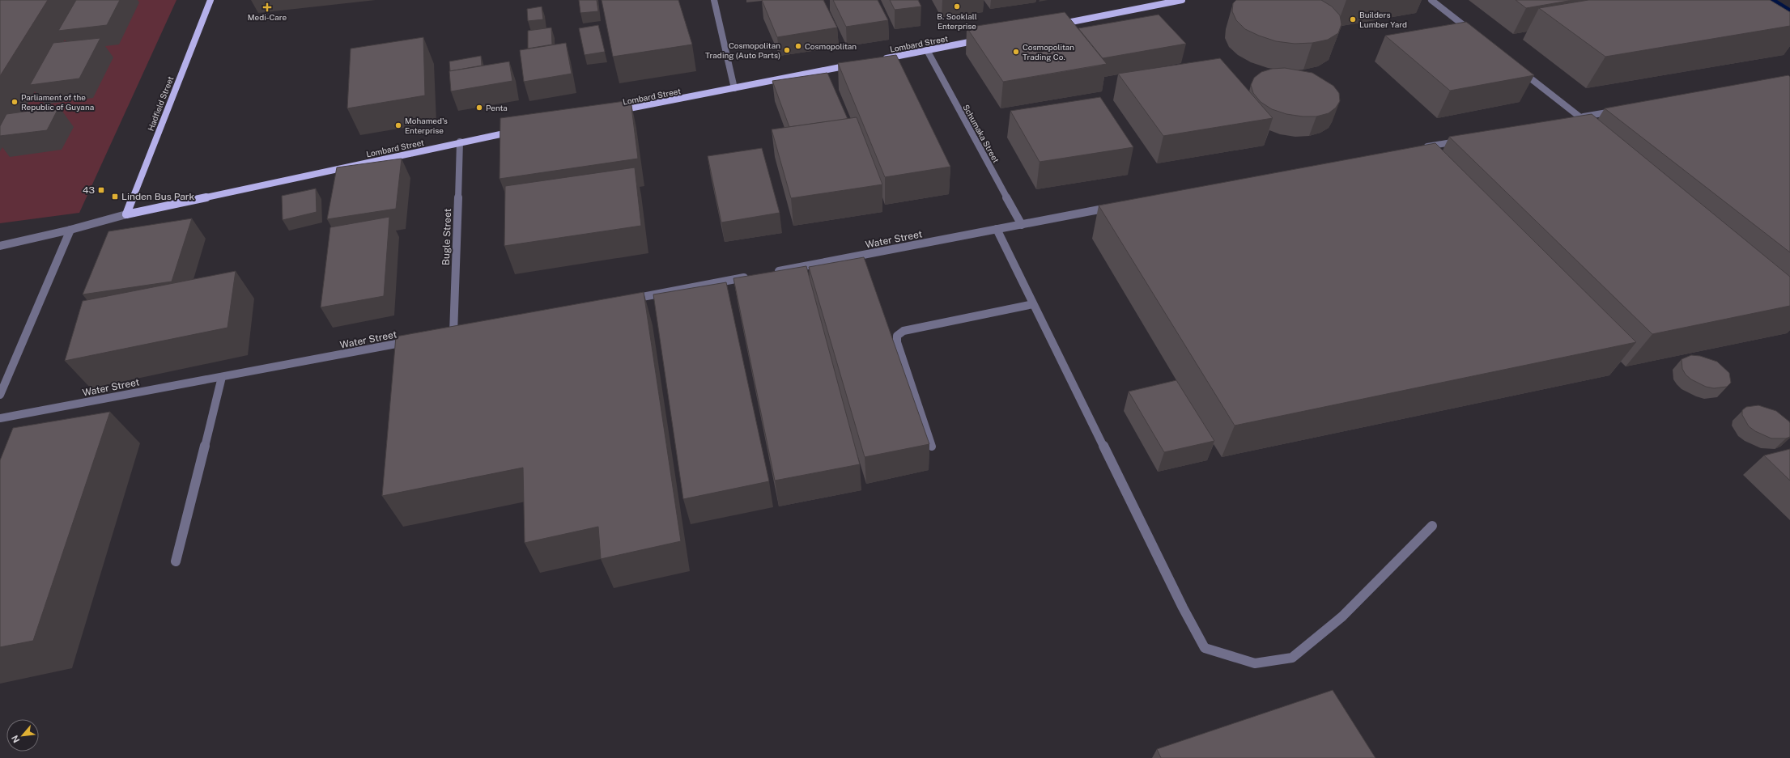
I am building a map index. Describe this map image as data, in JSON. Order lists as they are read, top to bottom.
{
  "streets": {
    "main road": ["Lombard Street", "Hadfield Street"],
    "street": ["Schumaka Street", "Bugle Street", "Water Street"]
  },
  "crossings": [
    ["Lombard Street", "Hadfield Street"],
    ["Lombard Street", "Schumaka Street"],
    ["Lombard Street", "Bugle Street"],
    ["Schumaka Street", "Water Street"]
  ],
  "places": {
    "other": [
      "B. Sooklall Enterprise",
      "Builders Lumber Yard",
      "Cosmopolitan",
      "Cosmopolitan Trading (Auto Parts)",
      "Cosmopolitan Trading Co.",
      "Parliament of the Republic of Guyana",
      "Penta",
      "Mohamed's Enterprise"
    ],
    "health": ["Medi-Care"],
    "transit": ["43", "Linden Bus Park"]
  },
  "north": "bottom left"
}
